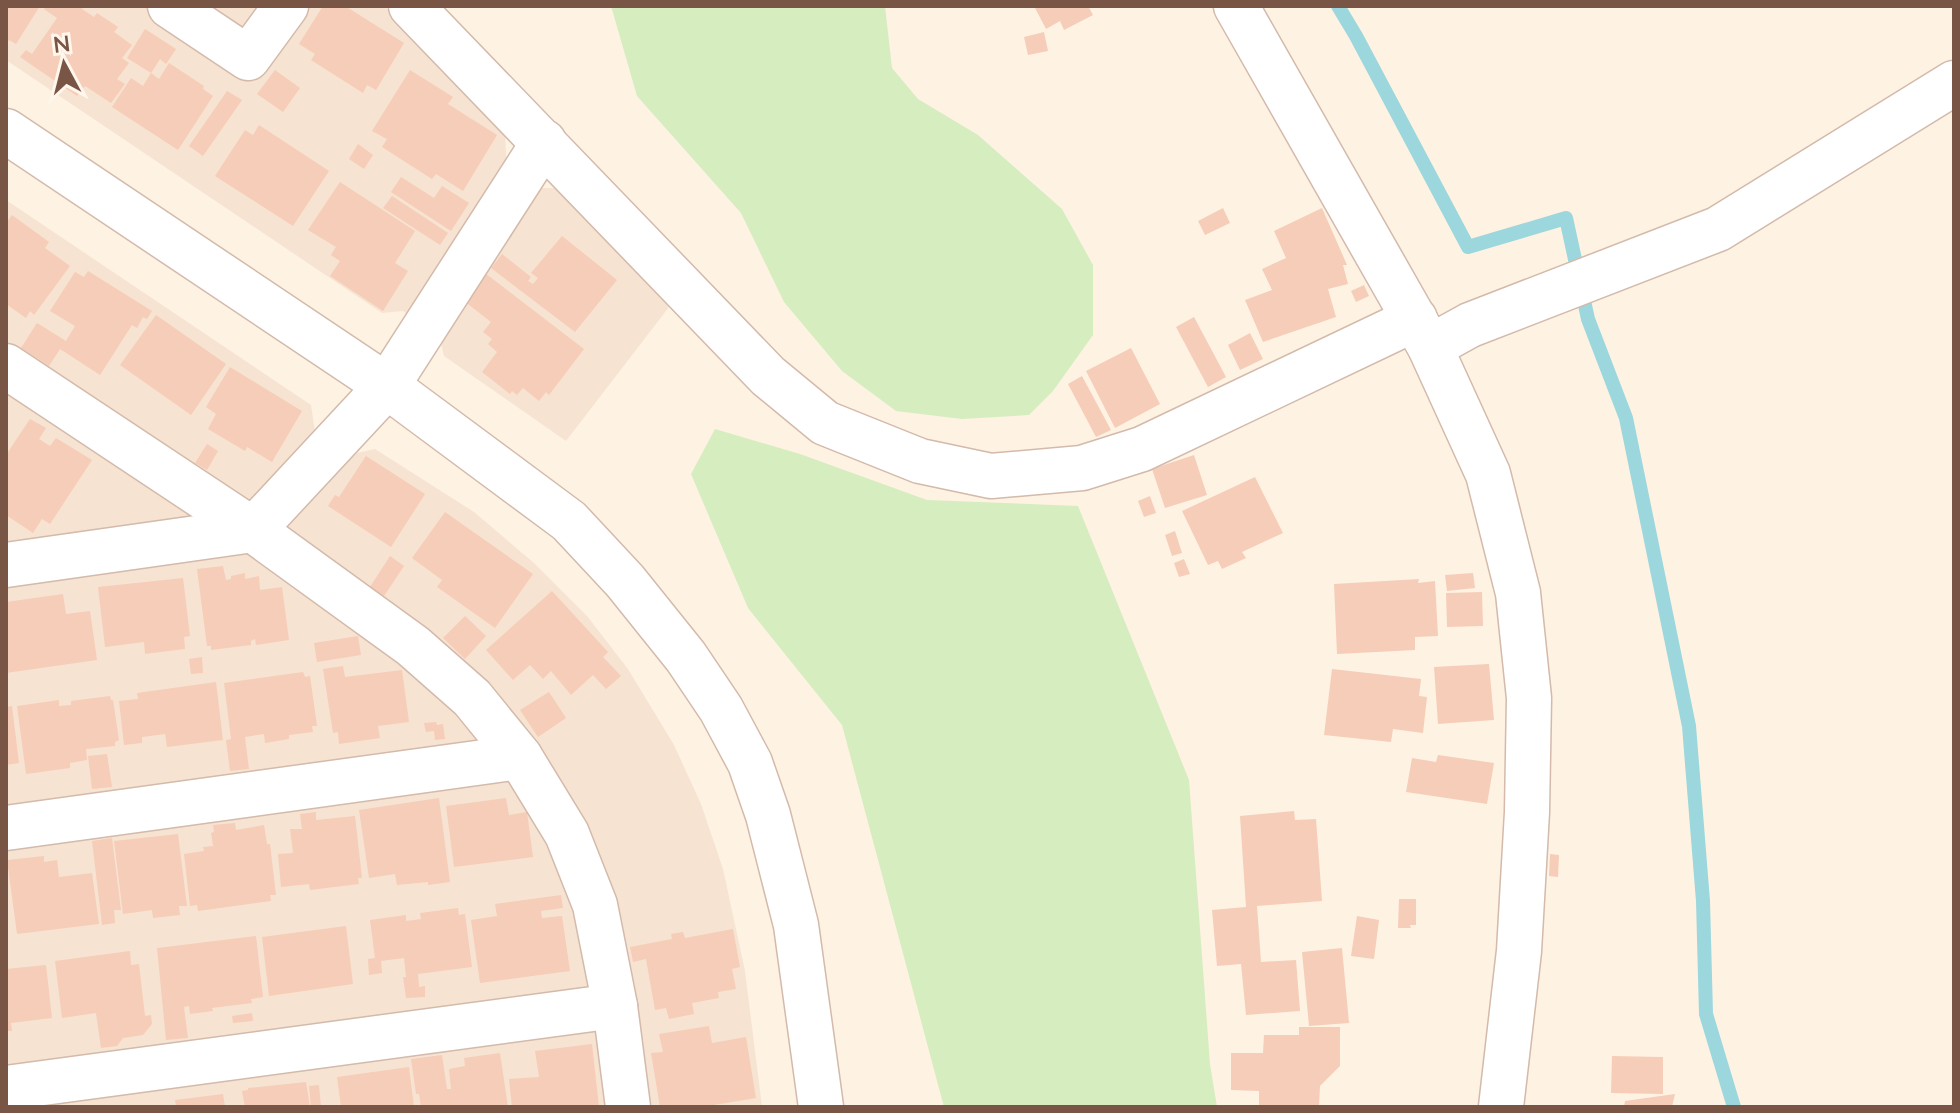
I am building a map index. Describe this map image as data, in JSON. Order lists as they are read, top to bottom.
{
  "north": "top"
}
